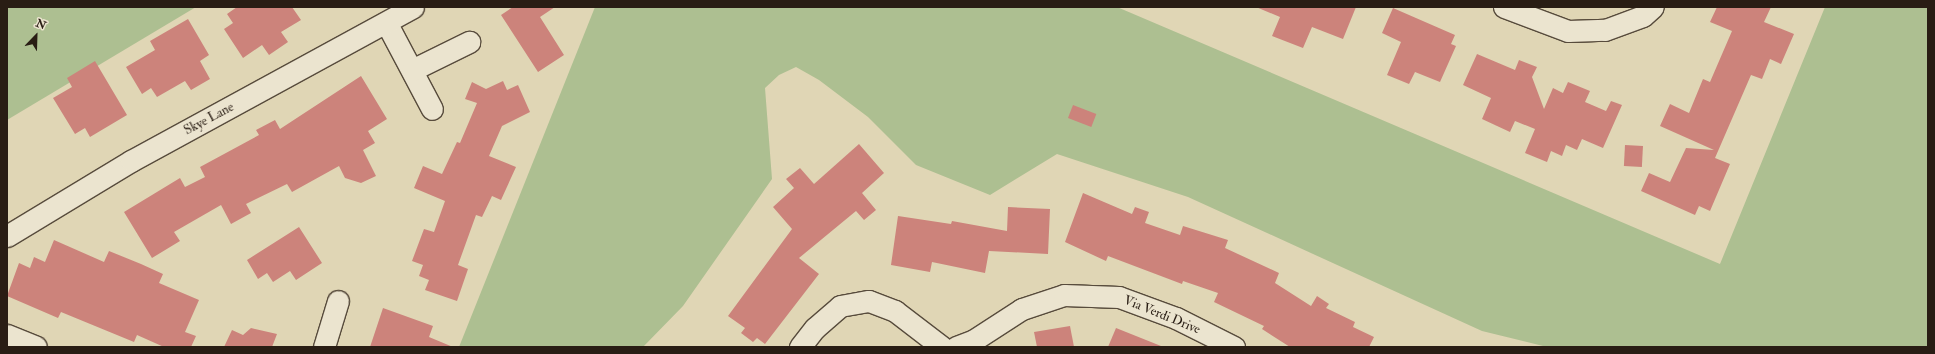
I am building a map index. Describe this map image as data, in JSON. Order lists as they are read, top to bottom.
{
  "streets": {
    "street": ["Skye Lane", "Via Verdi Drive"]
  },
  "north": "top right"
}
